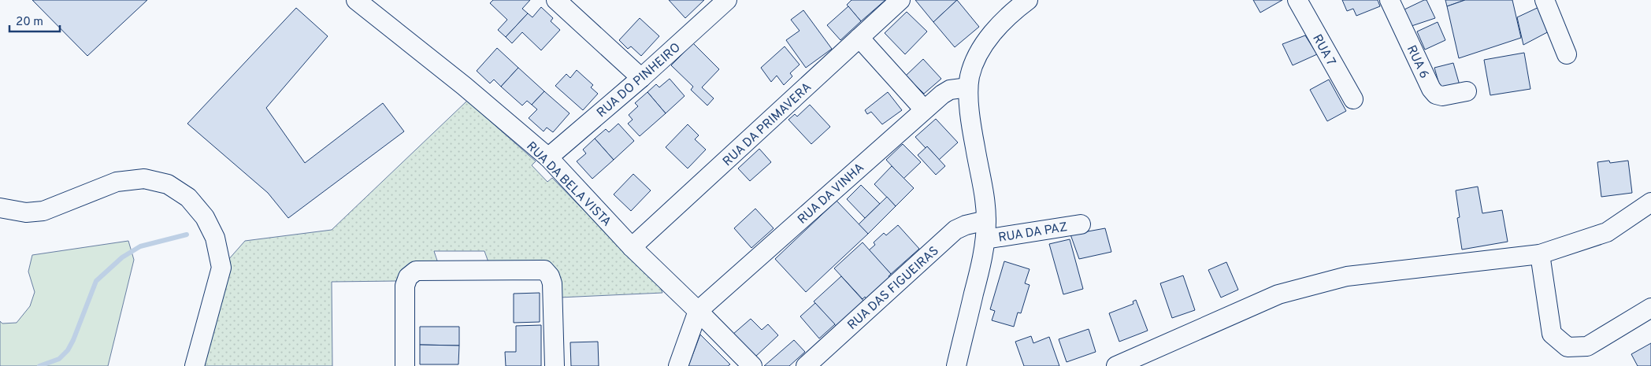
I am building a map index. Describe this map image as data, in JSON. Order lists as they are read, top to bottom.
{
  "streets": {
    "street": [
      "RUA 7",
      "RUA 6",
      "RUA DO PINHEIRO",
      "RUA DA PRIMAVERA",
      "RUA DA BELA VISTA",
      "RUA DA VINHA",
      "RUA DA PAZ",
      "RUA DAS FIGUEIRAS"
    ]
  },
  "crossings": [
    ["RUA DO PINHEIRO", "RUA DA BELA VISTA"],
    ["RUA DA PRIMAVERA", "RUA DA BELA VISTA"],
    ["RUA DA BELA VISTA", "RUA DA VINHA"]
  ],
  "scale_bar": "20 m"
}
